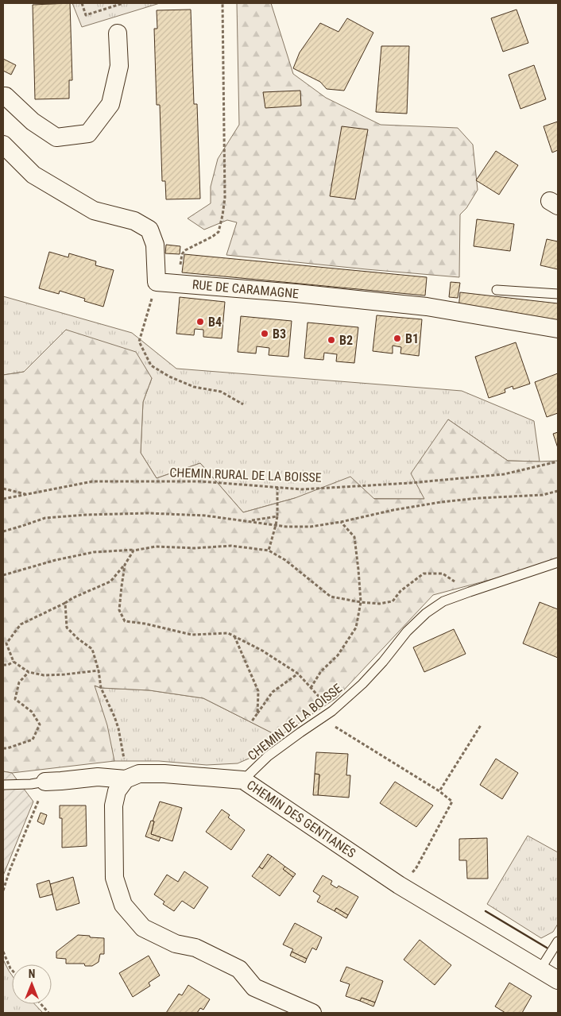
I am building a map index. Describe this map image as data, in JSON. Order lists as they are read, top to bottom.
{
  "streets": {
    "street": ["RUE DE CARAMAGNE", "CHEMIN DES GENTIANES"],
    "lane": ["CHEMIN DE LA BOISSE"],
    "path": ["CHEMIN RURAL DE LA BOISSE"]
  },
  "crossings": [
    ["CHEMIN DE LA BOISSE", "CHEMIN DES GENTIANES"]
  ],
  "places": [
    "B4",
    "B3",
    "B1",
    "B2"
  ],
  "north": "top"
}
